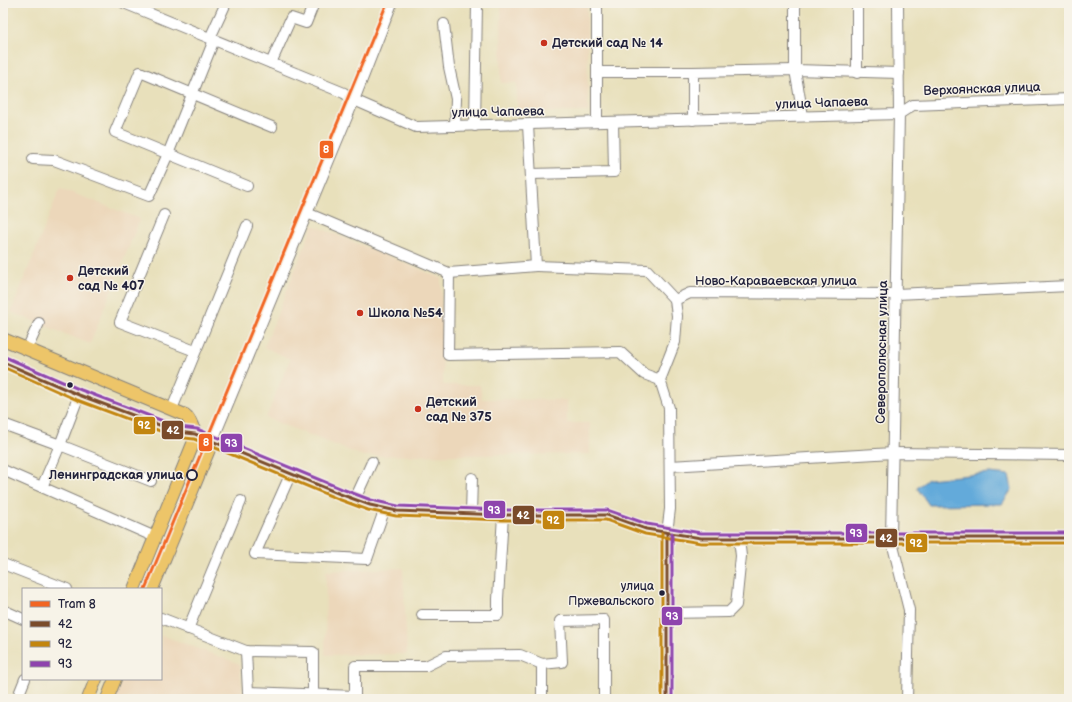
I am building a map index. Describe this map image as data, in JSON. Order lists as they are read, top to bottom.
{
  "streets": {
    "street": [
      "Верхоянская улица",
      "улица Чапаева",
      "Ново-Караваевская улица",
      "Северополюсная улица"
    ]
  },
  "crossings": [
    ["Верхоянская улица", "улица Чапаева"],
    ["Верхоянская улица", "Северополюсная улица"],
    ["улица Чапаева", "Северополюсная улица"],
    ["Ново-Караваевская улица", "Северополюсная улица"]
  ],
  "places": [
    "Детский сад № 14",
    "Детский сад № 407",
    "Школа №54",
    "Детский сад № 375",
    "Ленинградская улица",
    "улица Пржевальского"
  ],
  "lines": [
    "tram line 8",
    "transit line 93",
    "transit line 42",
    "transit line 92"
  ],
  "legend": [
    "Tram 8",
    "42",
    "92",
    "93"
  ]
}
